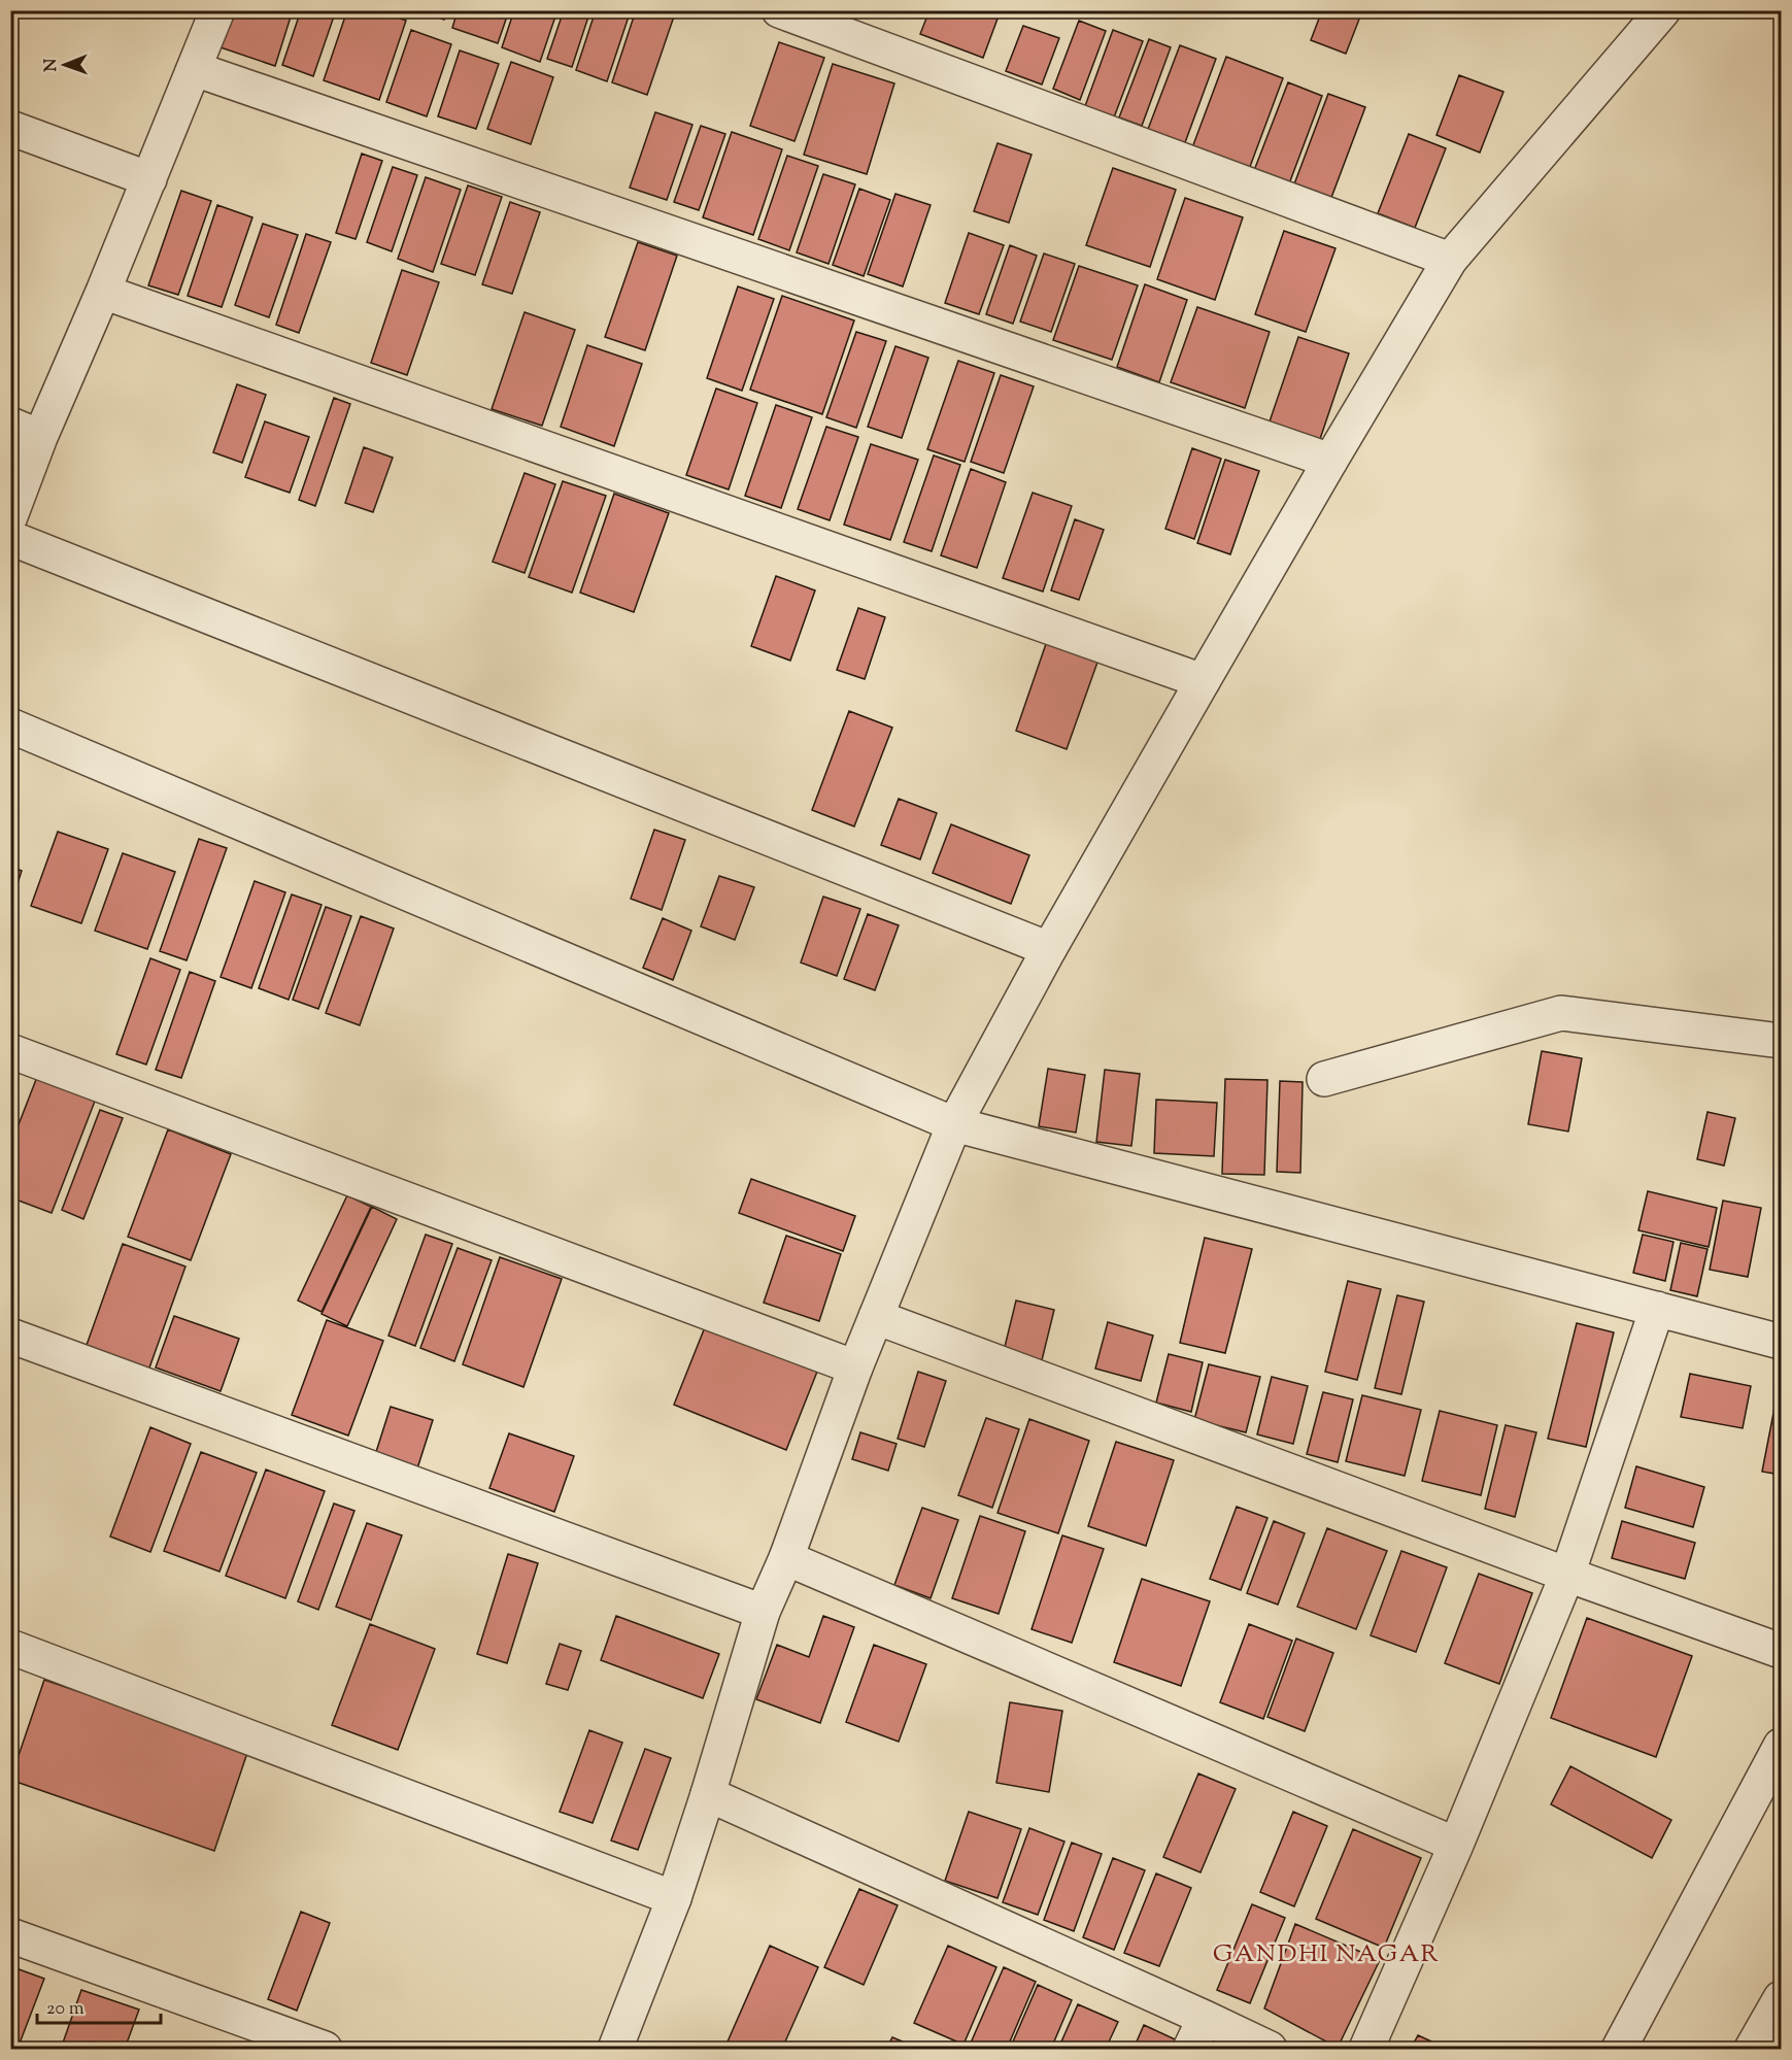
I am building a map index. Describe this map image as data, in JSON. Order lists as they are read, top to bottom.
{
  "districts": ["GANDHI NAGAR"],
  "scale_bar": "20 m",
  "north": "left"
}
